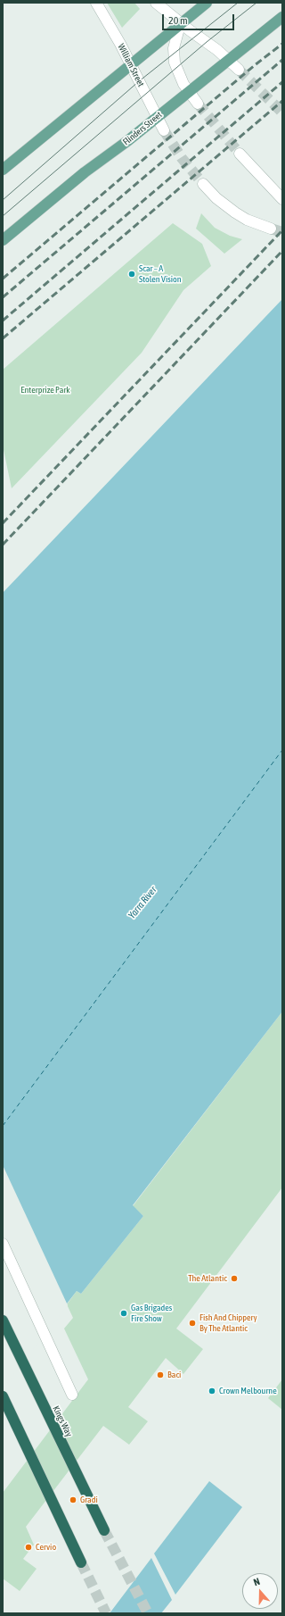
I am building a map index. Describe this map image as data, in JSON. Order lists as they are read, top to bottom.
{
  "streets": {
    "highway": ["Kings Way"],
    "main road": ["Flinders Street"],
    "street": ["William Street"]
  },
  "crossings": [
    ["William Street", "Flinders Street"]
  ],
  "water": ["Yarra River"],
  "parks": ["Enterprize Park"],
  "places": [
    "Scar – A Stolen Vision",
    "The Atlantic",
    "Gas Brigades Fire Show",
    "Fish And Chippery By The Atlantic",
    "Baci",
    "Crown Melbourne",
    "Gradi",
    "Cervio"
  ],
  "scale_bar": "20 m",
  "north": "top"
}
